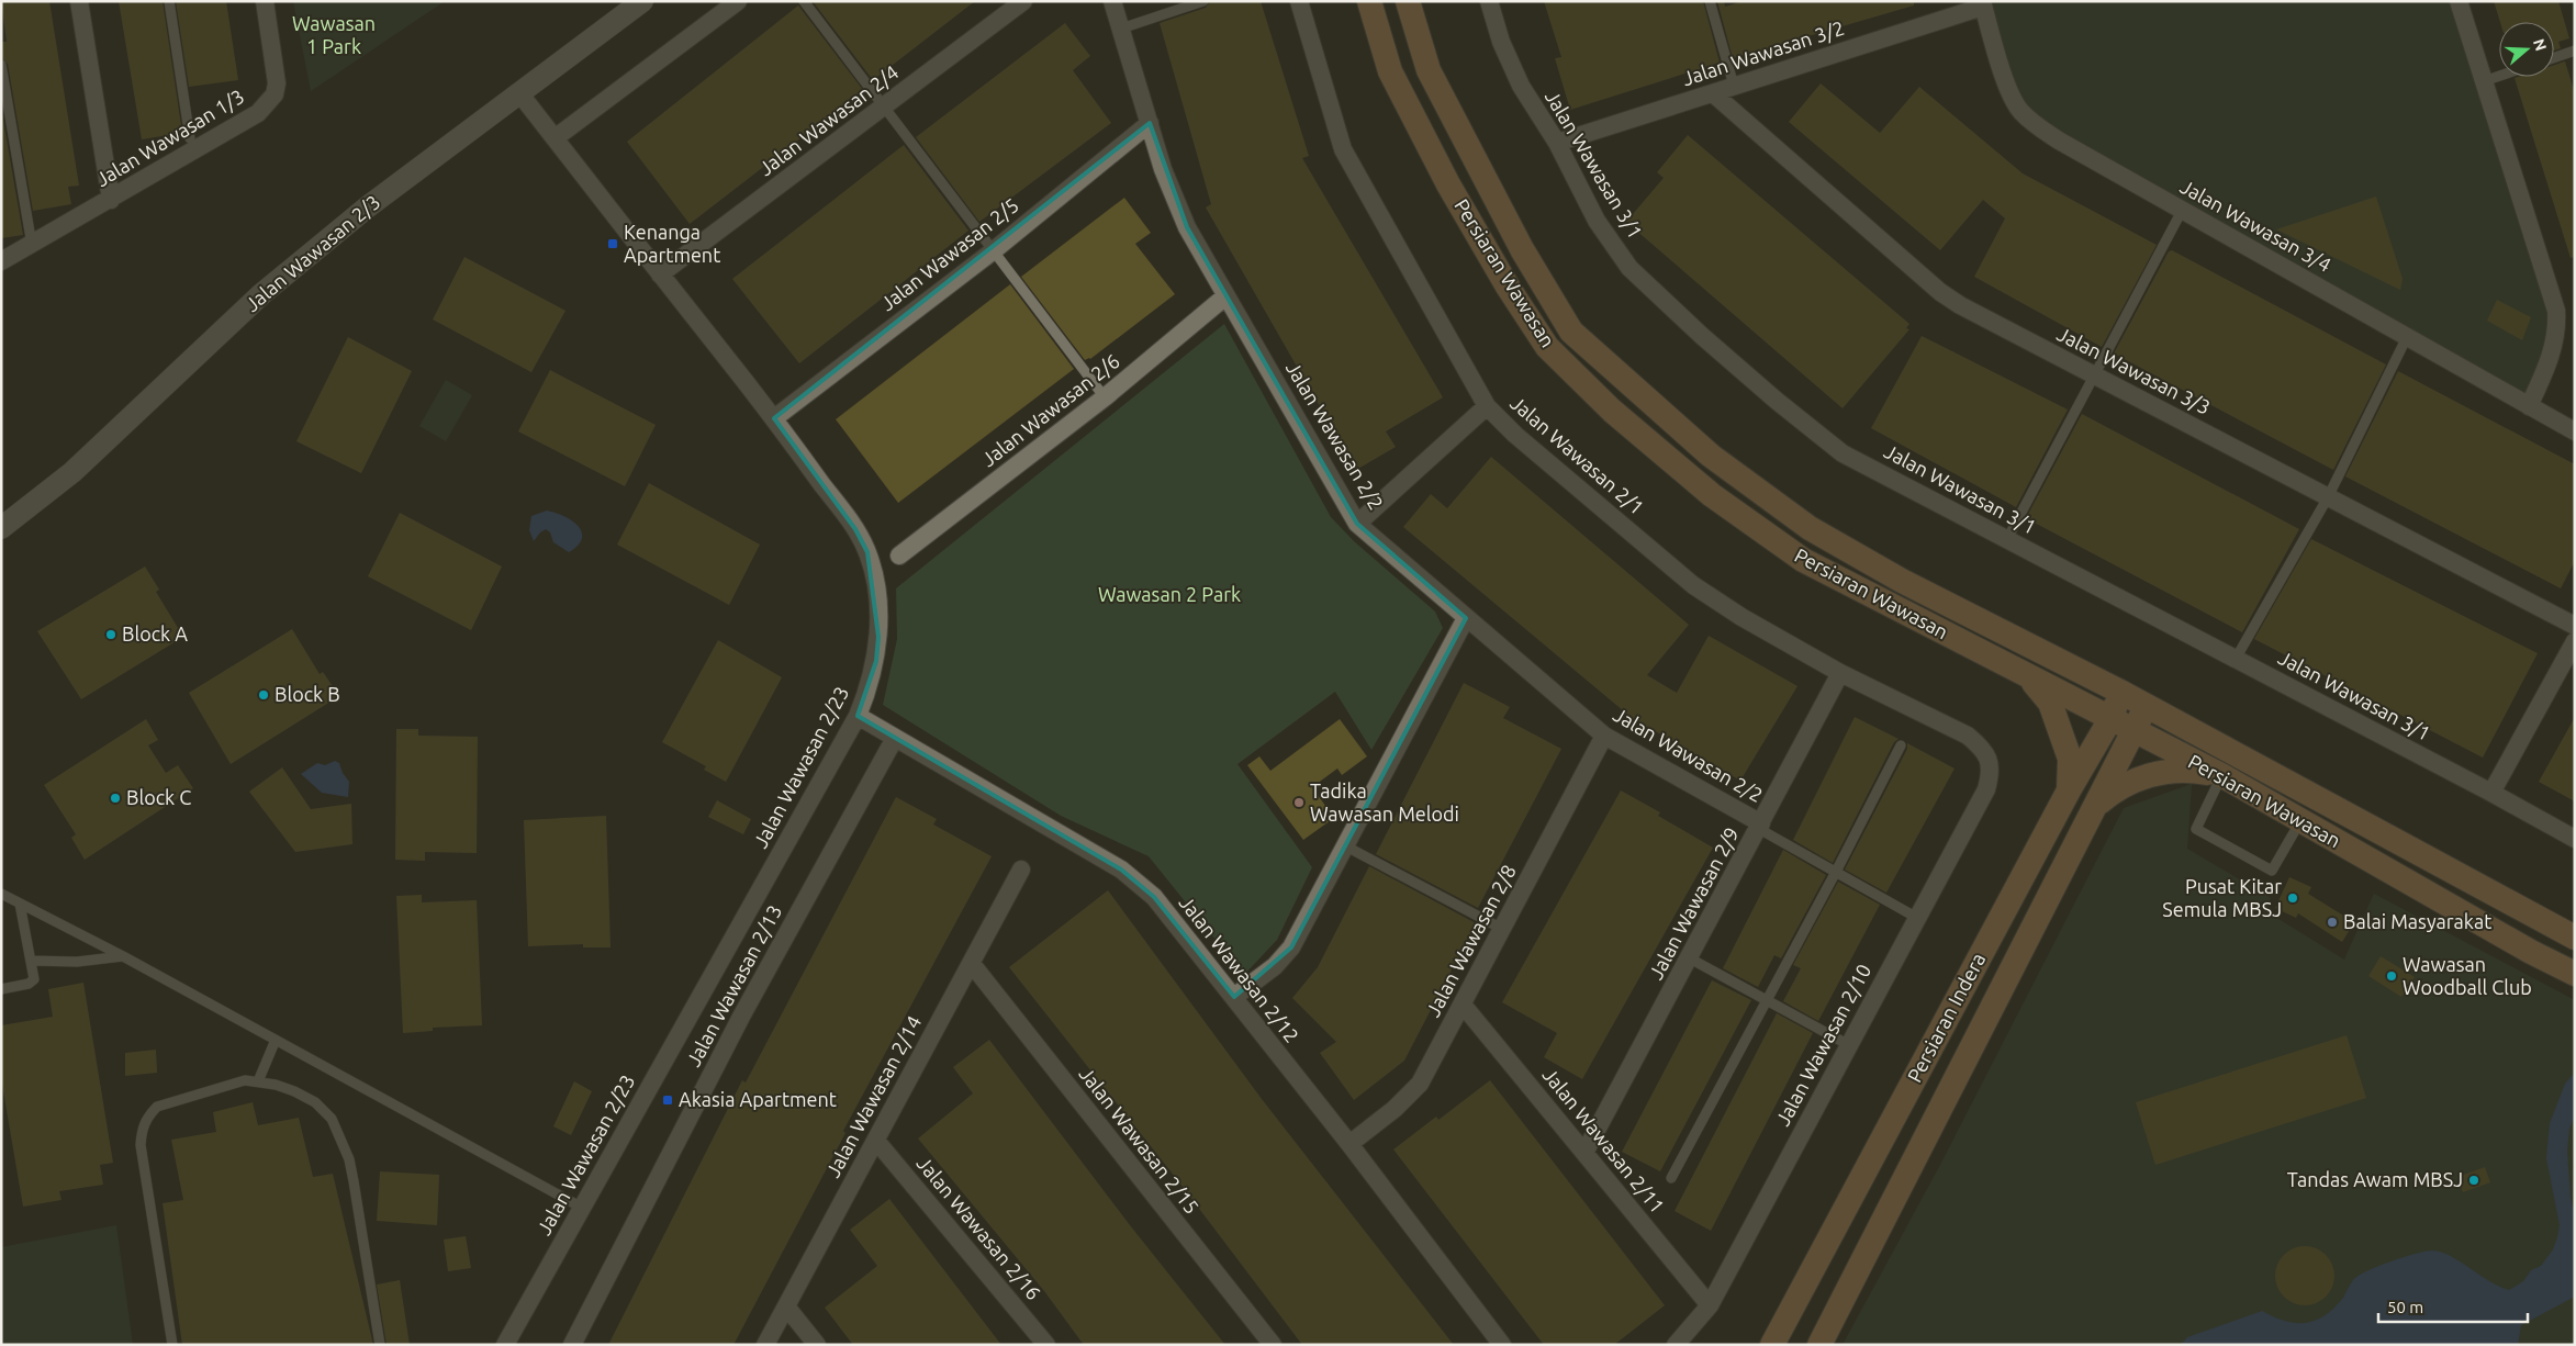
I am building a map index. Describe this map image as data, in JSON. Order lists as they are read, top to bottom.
{
  "streets": {
    "main road": ["Persiaran Wawasan", "Persiaran Indera"],
    "street": [
      "Jalan Wawasan 3/2",
      "Jalan Wawasan 2/4",
      "Jalan Wawasan 1/3",
      "Jalan Wawasan 3/1",
      "Jalan Wawasan 3/4",
      "Jalan Wawasan 2/3",
      "Jalan Wawasan 2/5",
      "Jalan Wawasan 3/3",
      "Jalan Wawasan 2/6",
      "Jalan Wawasan 2/2",
      "Jalan Wawasan 2/1",
      "Jalan Wawasan 2/23",
      "Jalan Wawasan 2/9",
      "Jalan Wawasan 2/8",
      "Jalan Wawasan 2/12",
      "Jalan Wawasan 2/13",
      "Jalan Wawasan 2/10",
      "Jalan Wawasan 2/14",
      "Jalan Wawasan 2/15",
      "Jalan Wawasan 2/11",
      "Jalan Wawasan 2/16"
    ]
  },
  "crossings": [
    ["Jalan Wawasan 3/2", "Jalan Wawasan 3/1"],
    ["Jalan Wawasan 3/2", "Jalan Wawasan 3/4"],
    ["Jalan Wawasan 3/2", "Jalan Wawasan 3/3"],
    ["Jalan Wawasan 2/4", "Jalan Wawasan 2/23"],
    ["Jalan Wawasan 2/3", "Jalan Wawasan 2/23"],
    ["Jalan Wawasan 2/5", "Jalan Wawasan 2/2"],
    ["Jalan Wawasan 2/5", "Jalan Wawasan 2/23"],
    ["Persiaran Wawasan", "Persiaran Indera"],
    ["Jalan Wawasan 2/6", "Jalan Wawasan 2/2"],
    ["Jalan Wawasan 2/2", "Jalan Wawasan 2/9"],
    ["Jalan Wawasan 2/2", "Jalan Wawasan 2/8"],
    ["Jalan Wawasan 2/1", "Jalan Wawasan 2/9"],
    ["Jalan Wawasan 2/1", "Jalan Wawasan 2/10"],
    ["Jalan Wawasan 2/23", "Jalan Wawasan 2/12"],
    ["Jalan Wawasan 2/9", "Jalan Wawasan 2/11"],
    ["Jalan Wawasan 2/8", "Jalan Wawasan 2/12"],
    ["Jalan Wawasan 2/8", "Jalan Wawasan 2/11"],
    ["Jalan Wawasan 2/12", "Jalan Wawasan 2/13"],
    ["Jalan Wawasan 2/10", "Jalan Wawasan 2/11"],
    ["Jalan Wawasan 2/14", "Jalan Wawasan 2/15"],
    ["Jalan Wawasan 2/14", "Jalan Wawasan 2/16"]
  ],
  "parks": ["Wawasan 1 Park", "Wawasan 2 Park"],
  "places": {
    "transit": ["Kenanga Apartment", "Akasia Apartment"],
    "other": [
      "Block A",
      "Block B",
      "Block C",
      "Tadika Wawasan Melodi",
      "Pusat Kitar Semula MBSJ",
      "Balai Masyarakat",
      "Wawasan Woodball Club",
      "Tandas Awam MBSJ"
    ]
  },
  "scale_bar": "50 m",
  "north": "right"
}
